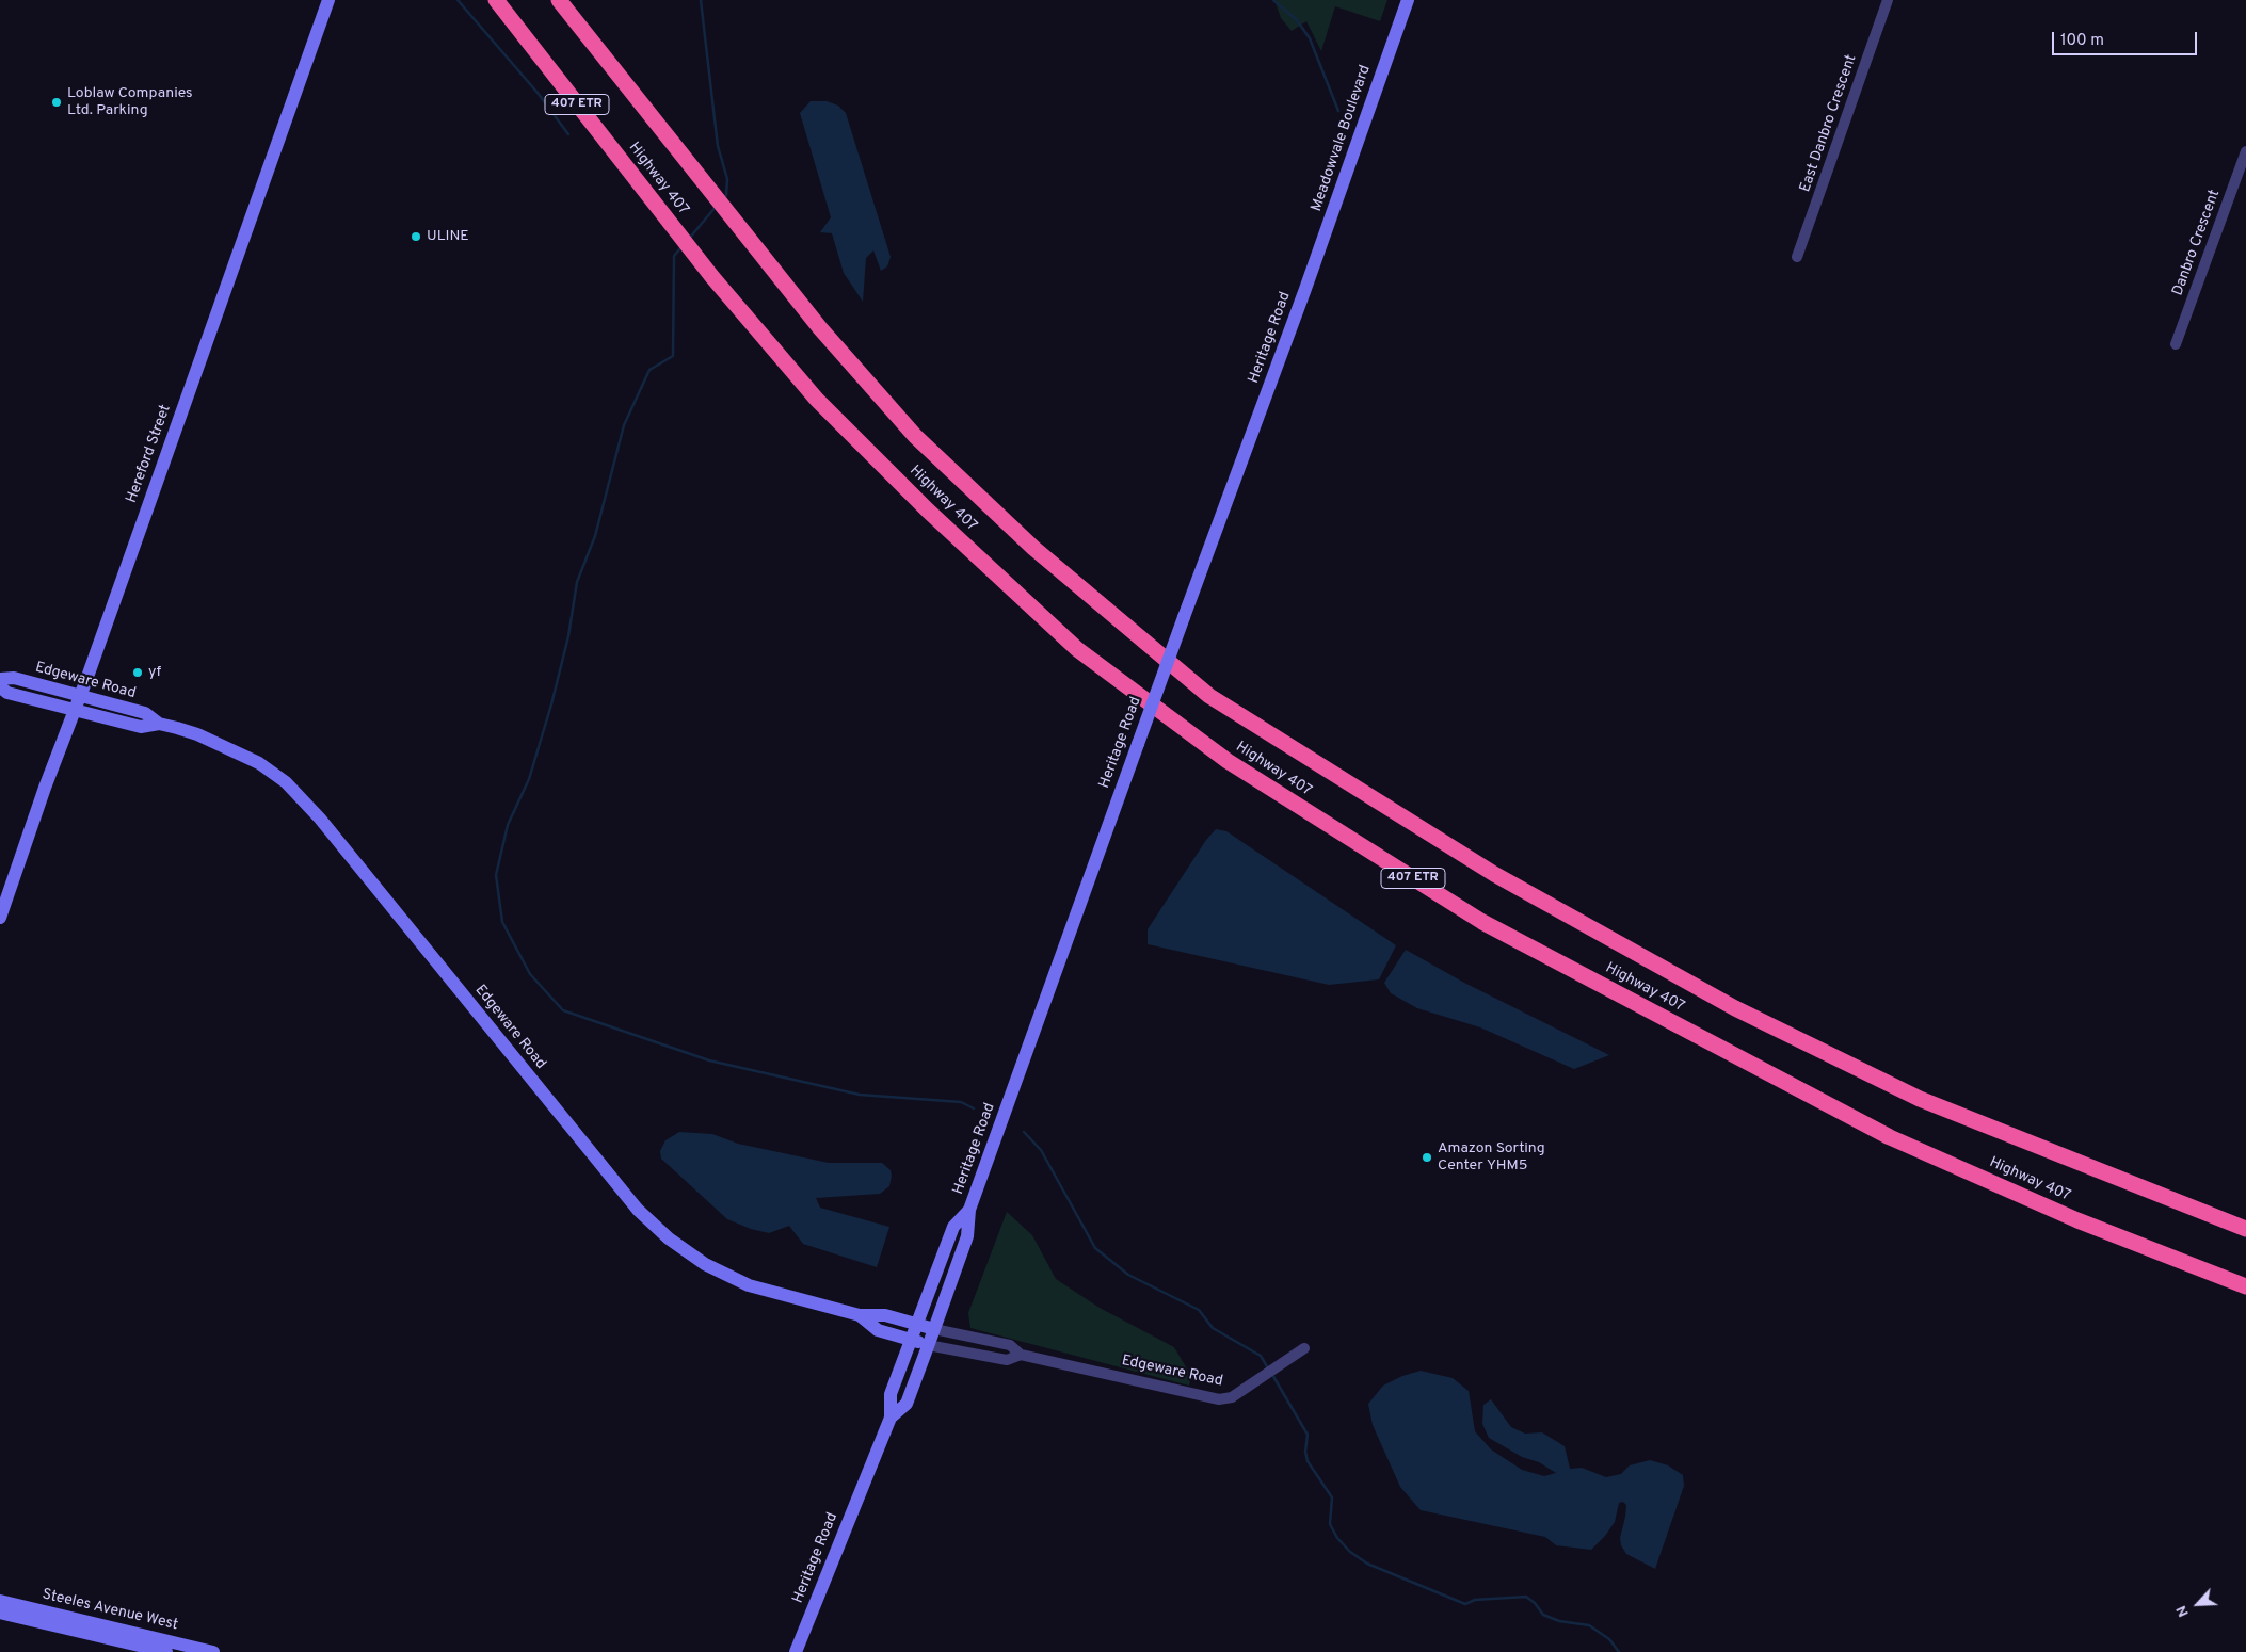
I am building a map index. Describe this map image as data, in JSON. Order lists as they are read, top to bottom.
{
  "streets": {
    "highway": ["407 ETR", "Highway 407"],
    "street": [
      "East Danbro Crescent",
      "Meadowvale Boulevard",
      "Danbro Crescent",
      "Heritage Road",
      "Hereford Street",
      "Edgeware Road",
      "Steeles Avenue West"
    ]
  },
  "crossings": [
    ["Meadowvale Boulevard", "Heritage Road"],
    ["Heritage Road", "Edgeware Road"],
    ["Hereford Street", "Edgeware Road"]
  ],
  "places": [
    "Loblaw Companies Ltd. Parking",
    "ULINE",
    "yf",
    "Amazon Sorting Center YHM5"
  ],
  "scale_bar": "100 m",
  "north": "bottom left"
}
